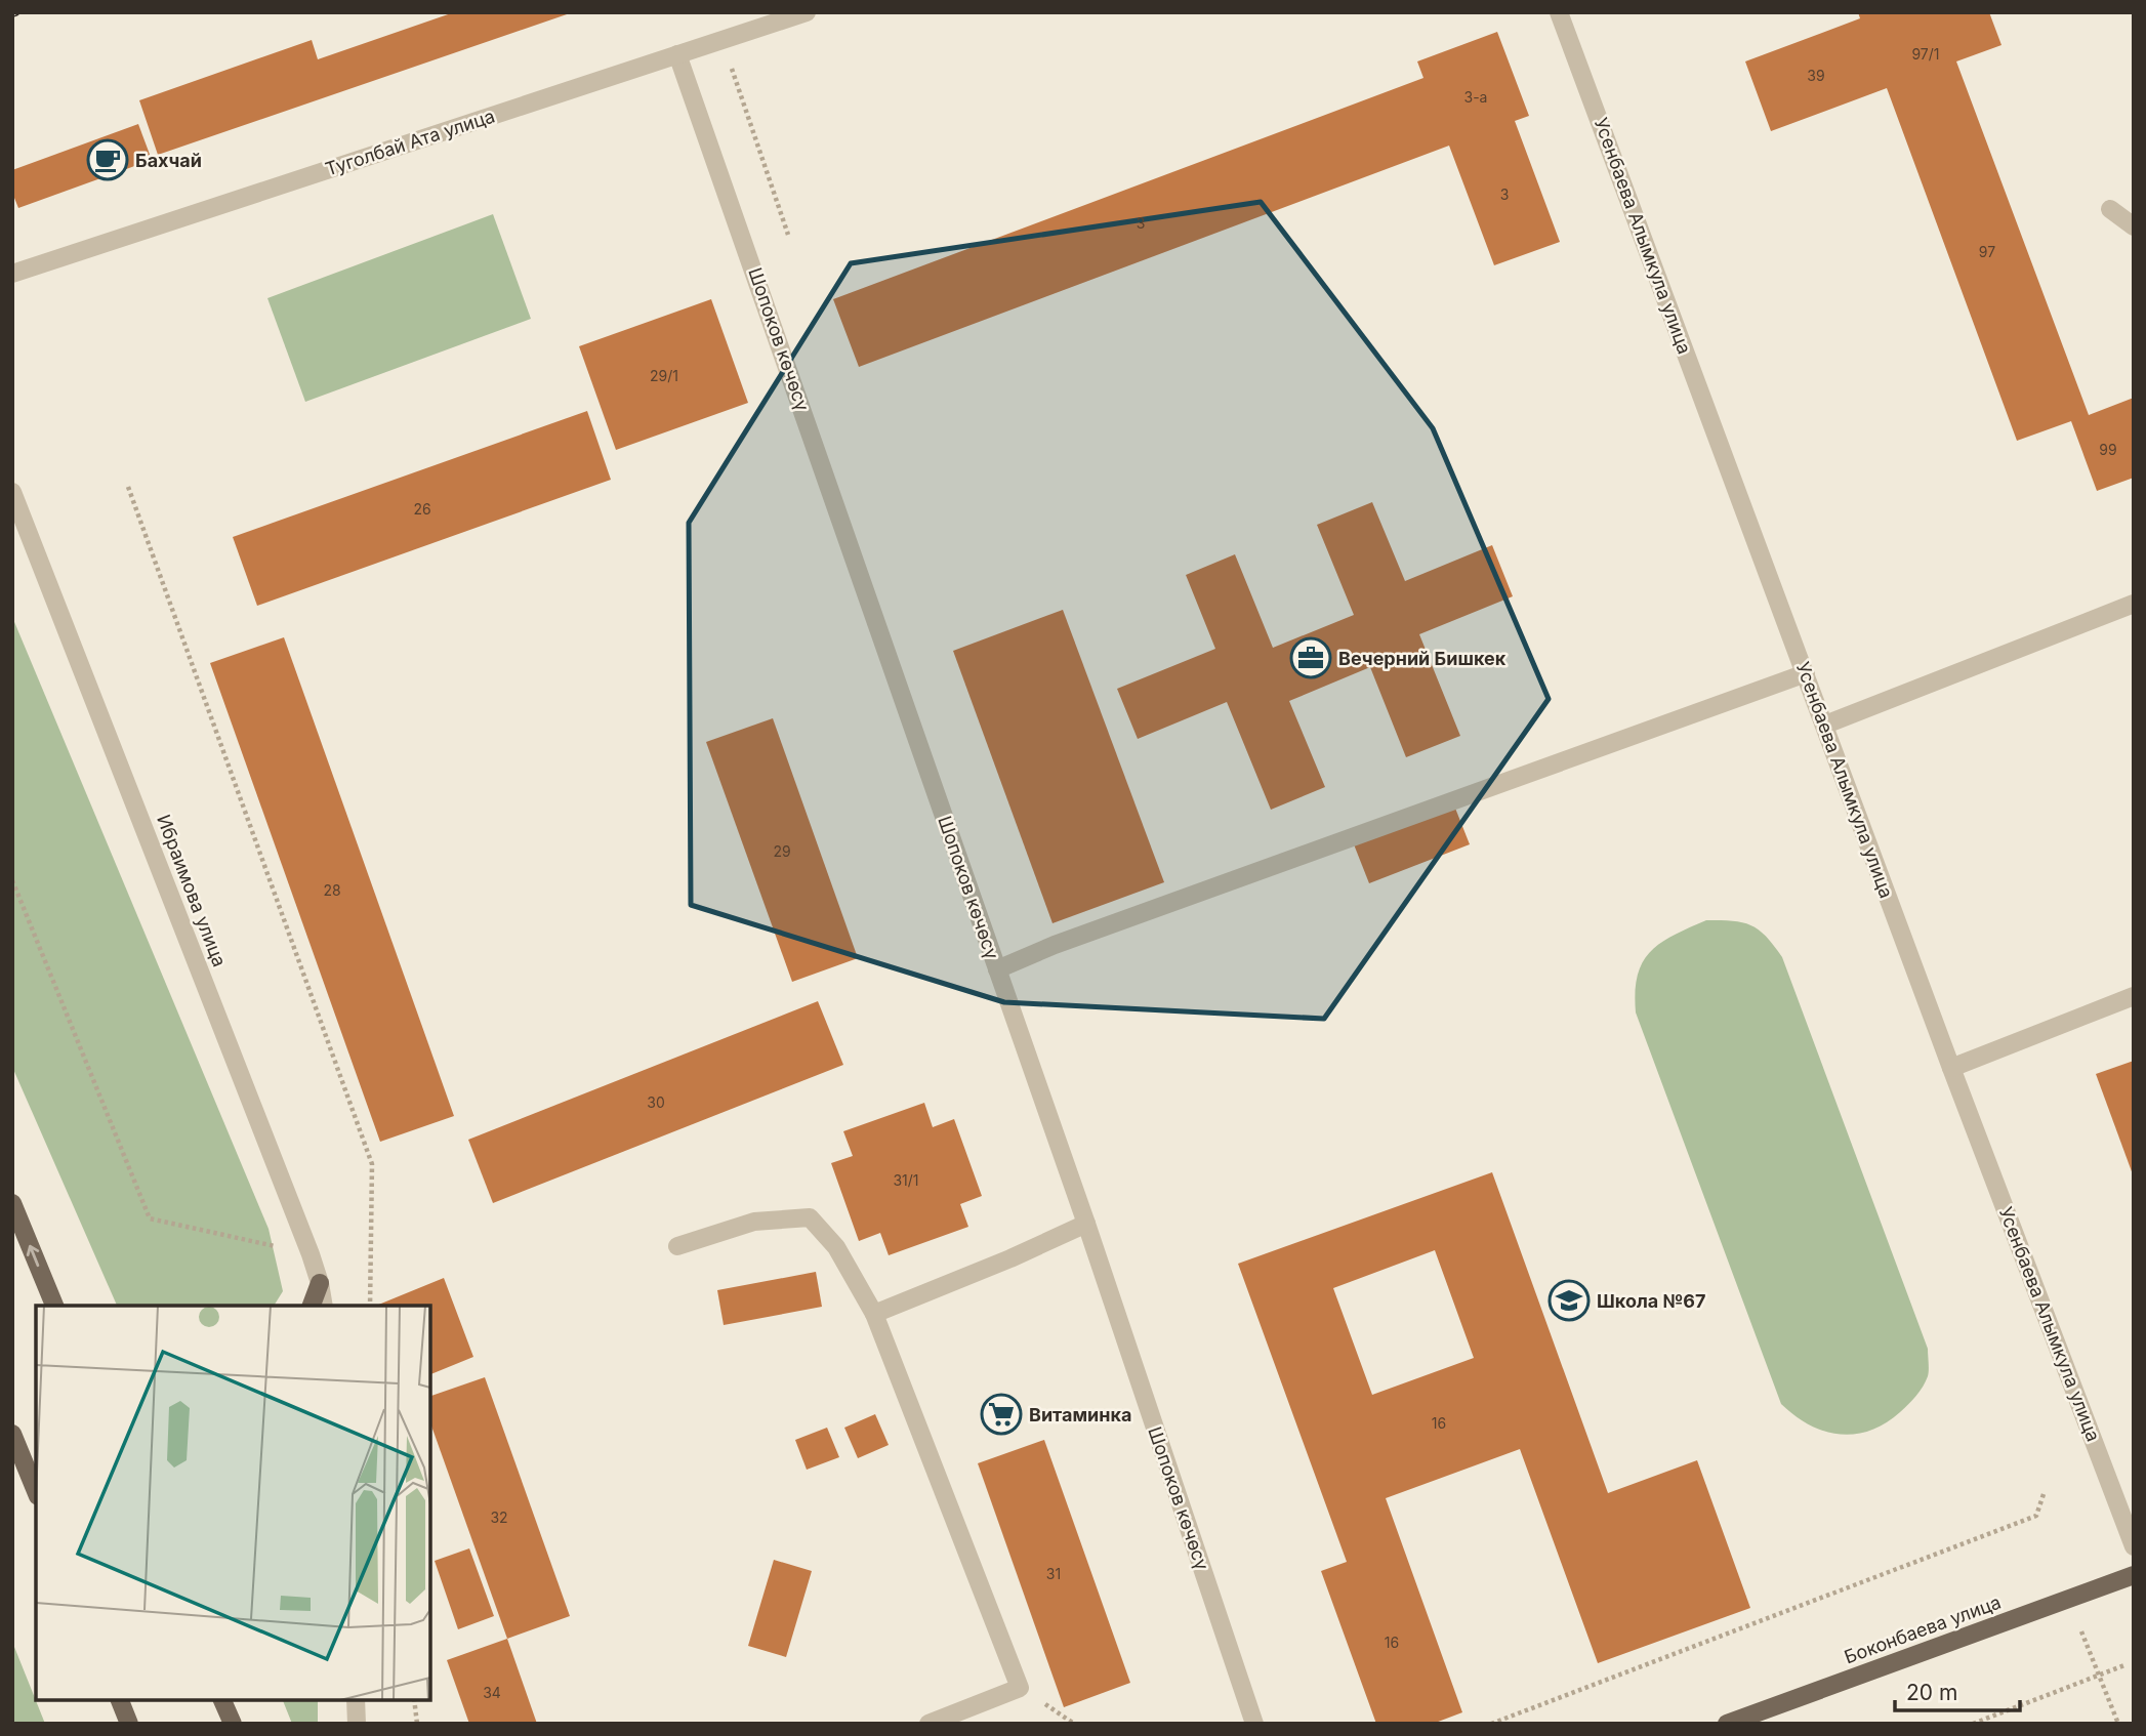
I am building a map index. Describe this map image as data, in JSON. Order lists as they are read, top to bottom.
{
  "streets": {
    "main road": ["Боконбаева улица"],
    "street": [
      "Туголбай Ата улица",
      "Усенбаева Алымкула улица",
      "Шопоков көчөсү",
      "Ибраимова улица"
    ]
  },
  "crossings": [
    ["Туголбай Ата улица", "Шопоков көчөсү"]
  ],
  "places": {
    "cafe": ["Бахчай"],
    "office": ["Вечерний Бишкек"],
    "school or university": ["Школа №67"],
    "supermarket": ["Витаминка"]
  },
  "house_numbers": [
    "97/1",
    "39",
    "3-a",
    "3",
    "3",
    "97",
    "29/1",
    "99",
    "26",
    "29",
    "28",
    "30",
    "31/1",
    "16",
    "32",
    "31",
    "16",
    "34"
  ],
  "scale_bar": "20 m"
}
